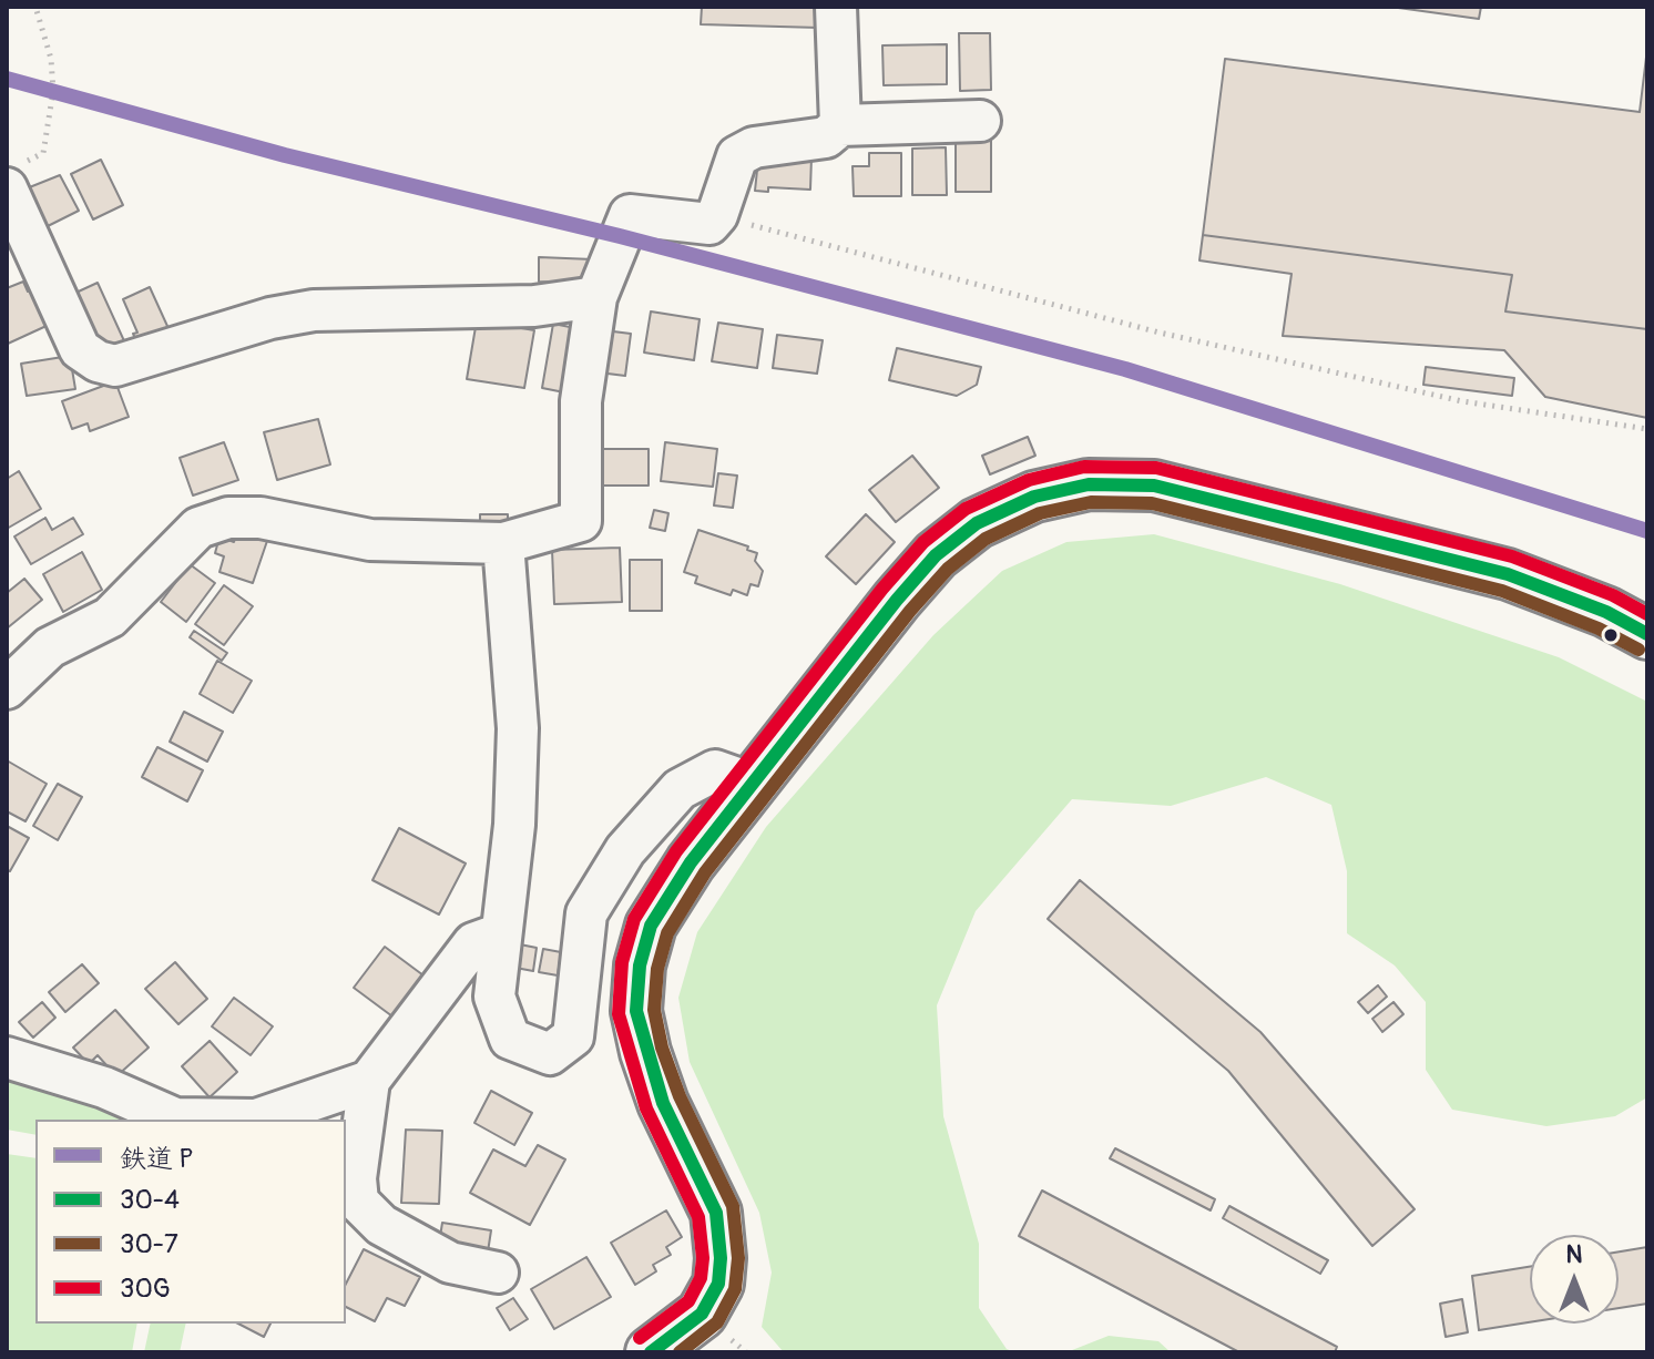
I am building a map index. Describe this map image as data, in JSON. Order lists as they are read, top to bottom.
{
  "lines": [
    "rail line P",
    "transit line 30G",
    "transit line 30-4",
    "transit line 30-7"
  ],
  "legend": [
    "鉄道 P",
    "30-4",
    "30-7",
    "30G"
  ],
  "north": "top"
}
